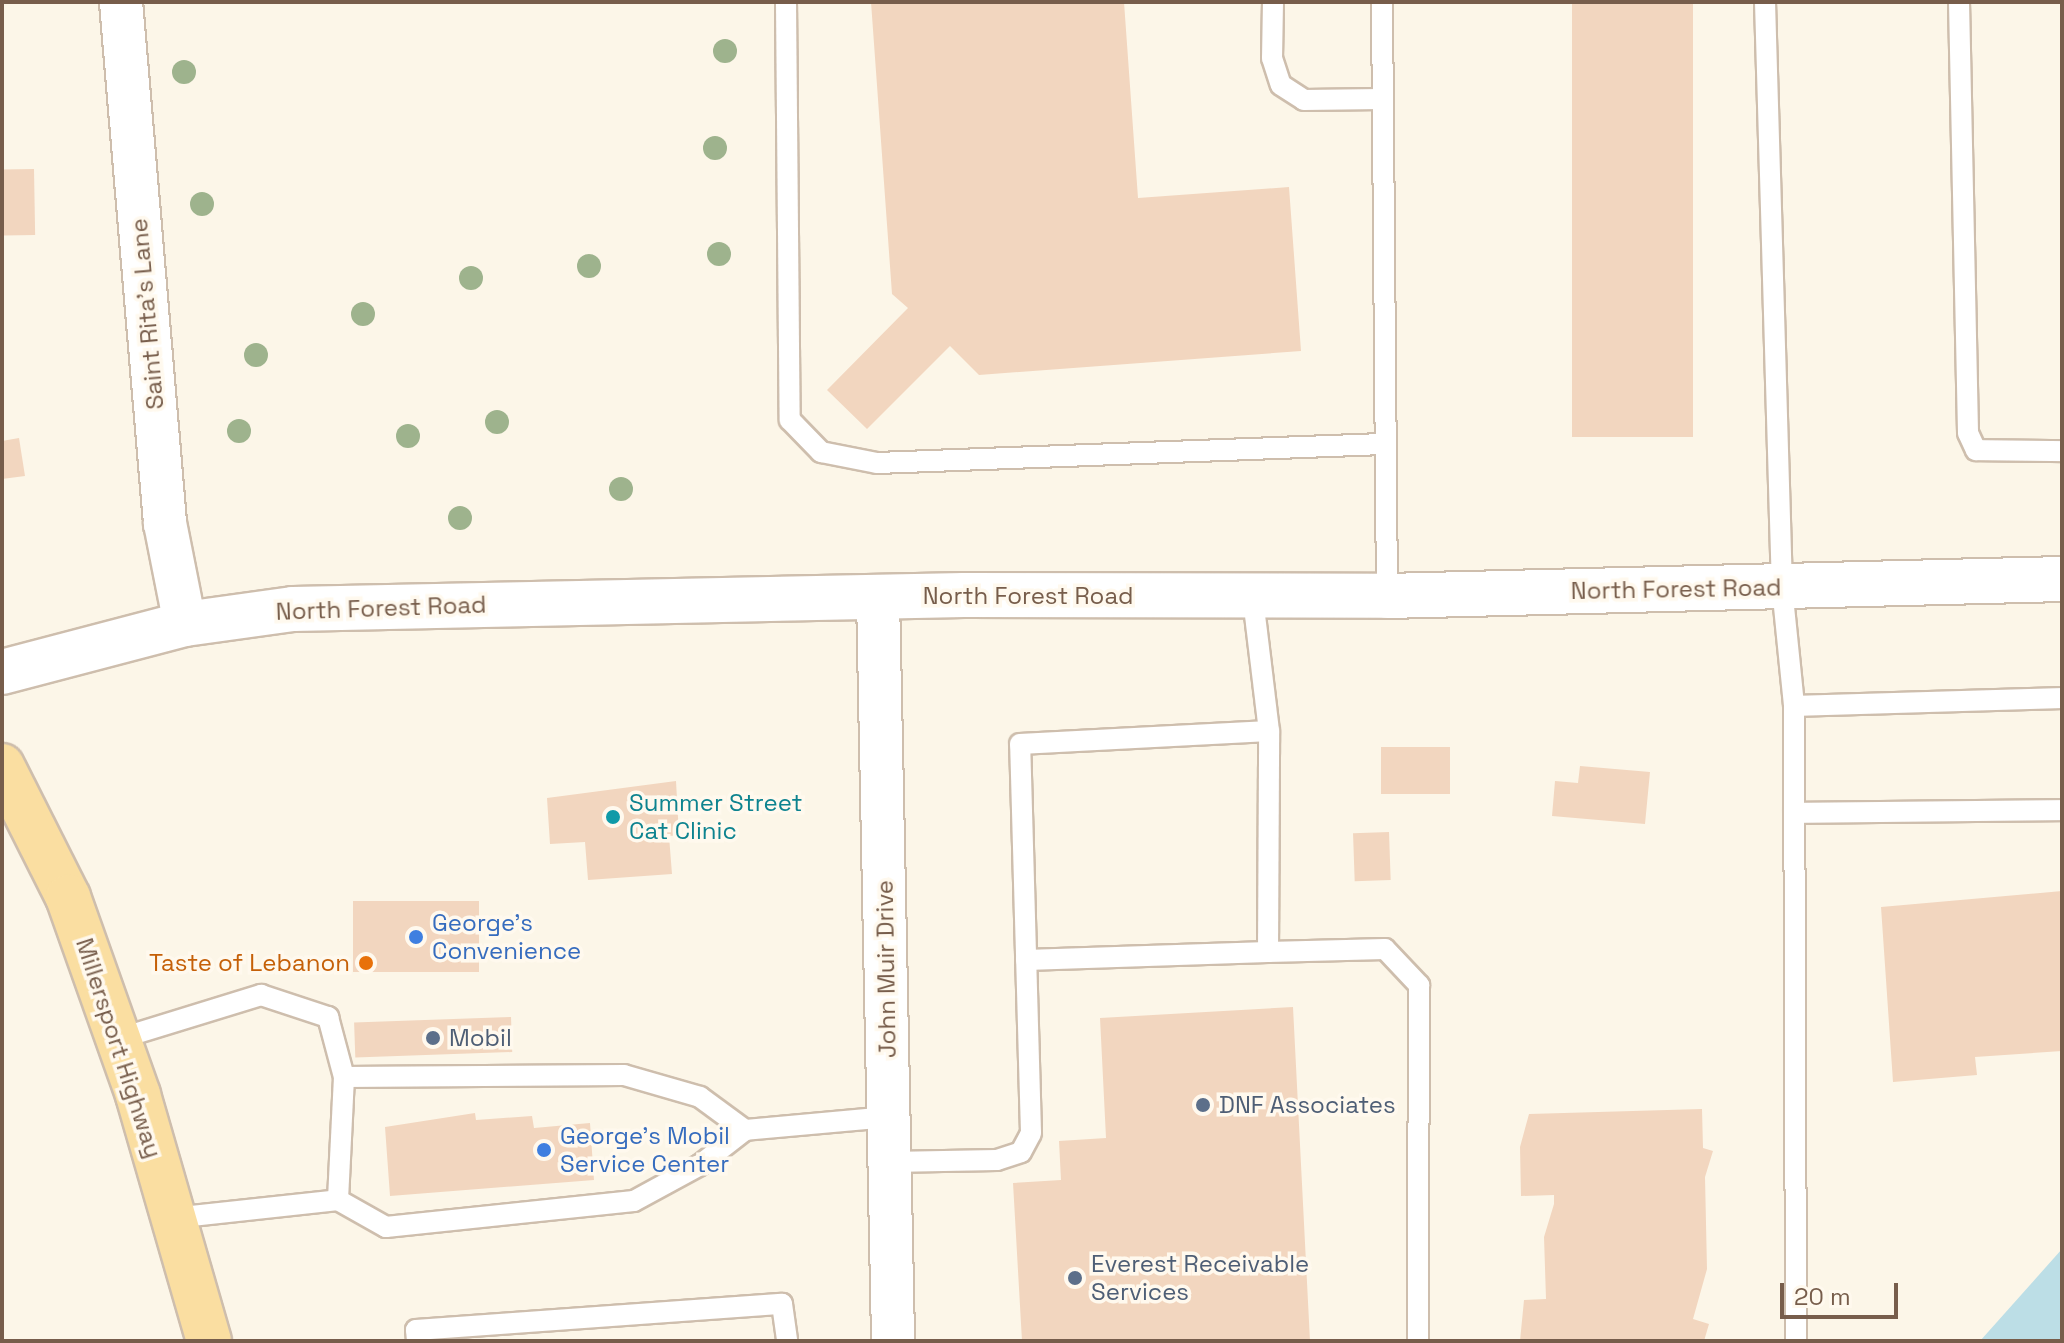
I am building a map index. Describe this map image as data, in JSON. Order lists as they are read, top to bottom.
{
  "streets": {
    "main road": ["Millersport Highway"],
    "street": ["Saint Rita's Lane", "North Forest Road", "John Muir Drive"]
  },
  "crossings": [
    ["Saint Rita's Lane", "North Forest Road"],
    ["North Forest Road", "John Muir Drive"]
  ],
  "places": [
    "Summer Street Cat Clinic",
    "George's Convenience",
    "Taste of Lebanon",
    "Mobil",
    "DNF Associates",
    "George's Mobil Service Center",
    "Everest Receivable Services"
  ],
  "scale_bar": "20 m"
}
